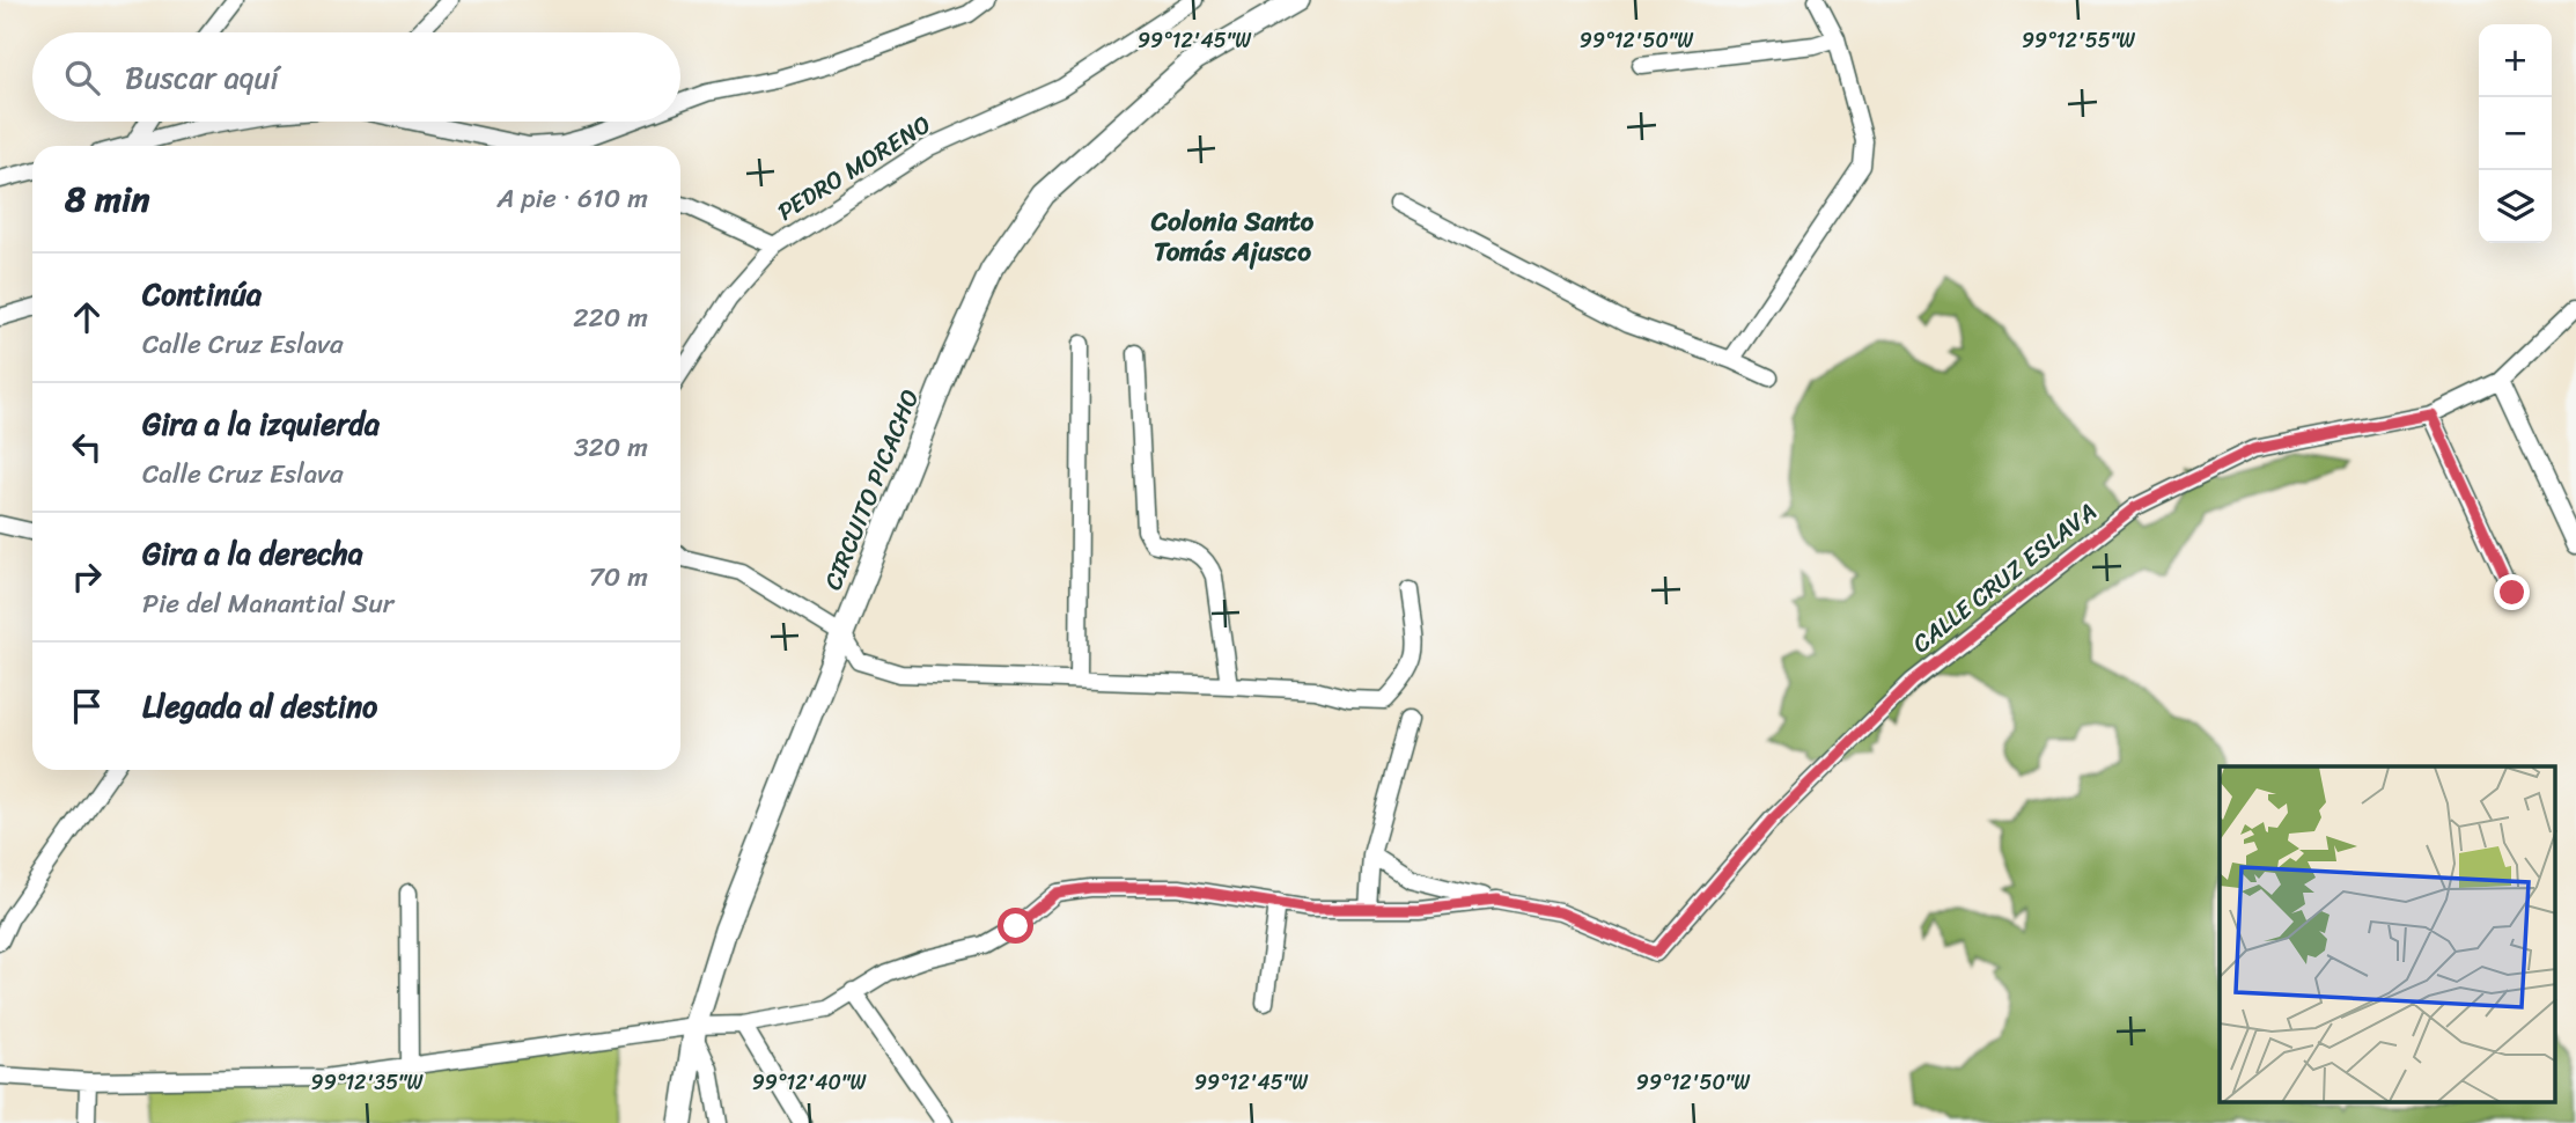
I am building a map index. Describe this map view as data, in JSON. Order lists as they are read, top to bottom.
{
  "streets": {
    "main road": ["CIRCUITO PICACHO"],
    "street": ["PEDRO MORENO", "CALLE CRUZ ESLAVA"]
  },
  "crossings": [
    ["CIRCUITO PICACHO", "CALLE CRUZ ESLAVA"]
  ],
  "districts": ["Colonia Santo Tomás Ajusco"],
  "page": {
    "map_buttons": ["+", "−"],
    "search": "Buscar aquí",
    "heading": ["8 min", "A pie · 610 m"],
    "list": [
      ["Continúa", "Calle Cruz Eslava", "220 m"],
      ["Gira a la izquierda", "Calle Cruz Eslava", "320 m"],
      ["Gira a la derecha", "Pie del Manantial Sur", "70 m"],
      "Llegada al destino"
    ]
  },
  "coordinates": [
    "99°12'45\"W",
    "99°12'50\"W",
    "99°12'55\"W",
    "99°12'35\"W",
    "99°12'40\"W"
  ]
}
